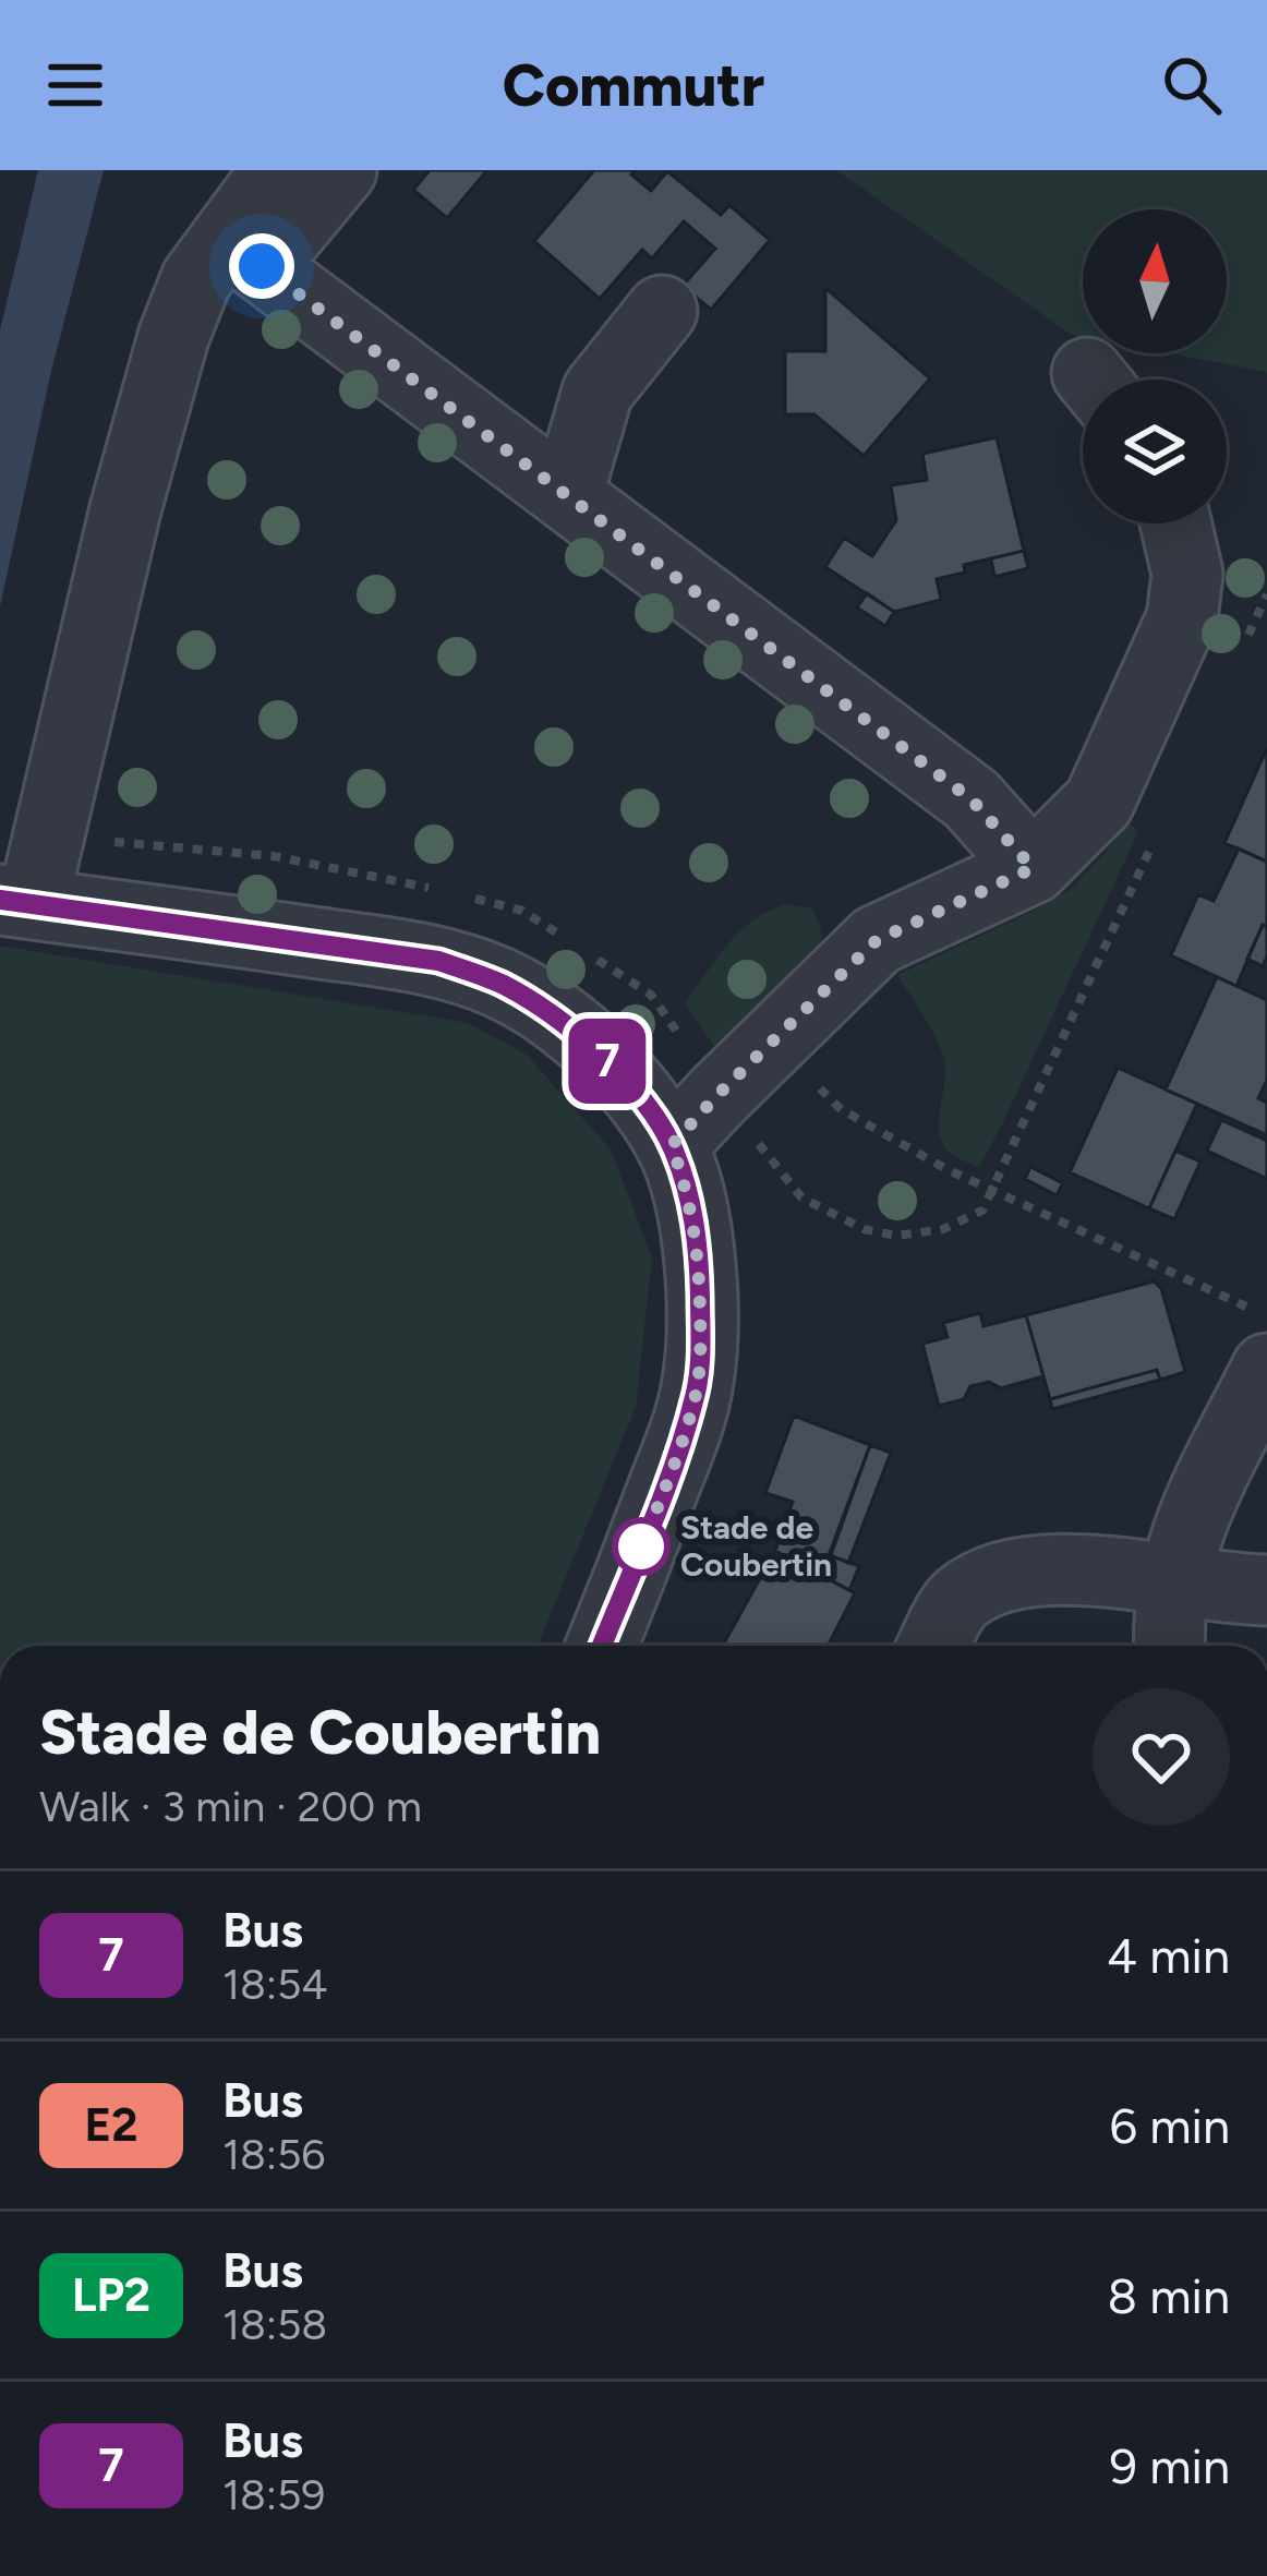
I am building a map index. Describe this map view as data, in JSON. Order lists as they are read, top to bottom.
{
  "places": ["Stade de Coubertin"],
  "lines": ["bus line 7"],
  "north": "top",
  "page": {
    "header": "Commutr",
    "on_map": "7",
    "heading": ["Stade de Coubertin", "Walk · 3 min · 200 m"],
    "list": [
      {
        "mark": "7",
        "name": "Bus",
        "note": "18:54",
        "value": "4 min"
      },
      {
        "mark": "E2",
        "name": "Bus",
        "note": "18:56",
        "value": "6 min"
      },
      {
        "mark": "LP2",
        "name": "Bus",
        "note": "18:58",
        "value": "8 min"
      },
      {
        "mark": "7",
        "name": "Bus",
        "note": "18:59",
        "value": "9 min"
      }
    ]
  }
}
